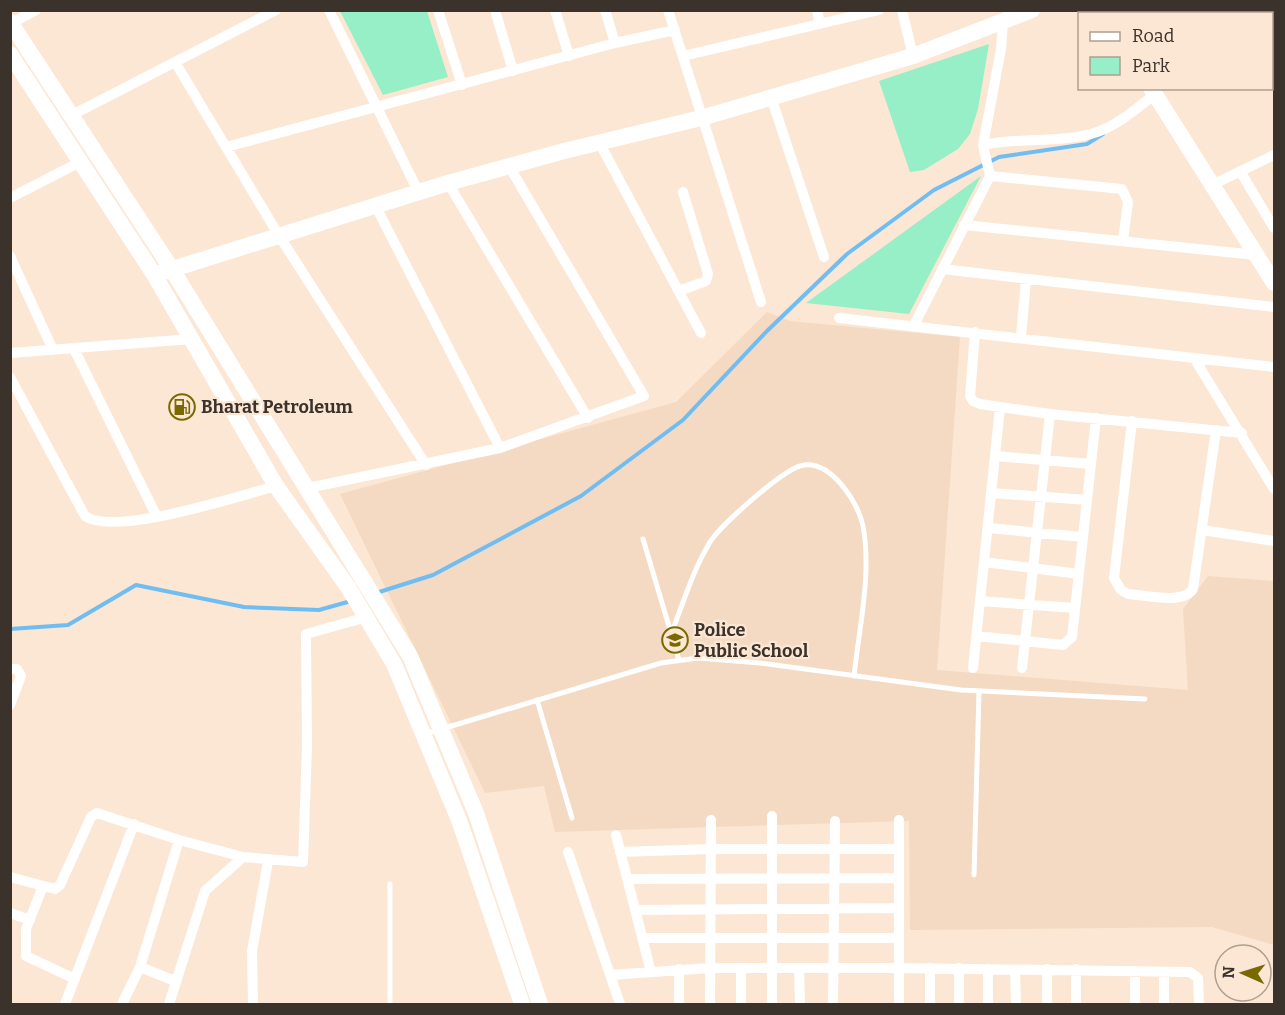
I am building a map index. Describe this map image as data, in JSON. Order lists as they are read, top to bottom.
{
  "places": {
    "fuel station": ["Bharat Petroleum"],
    "school or university": ["Police Public School"]
  },
  "legend": ["Road", "Park"],
  "north": "left"
}
